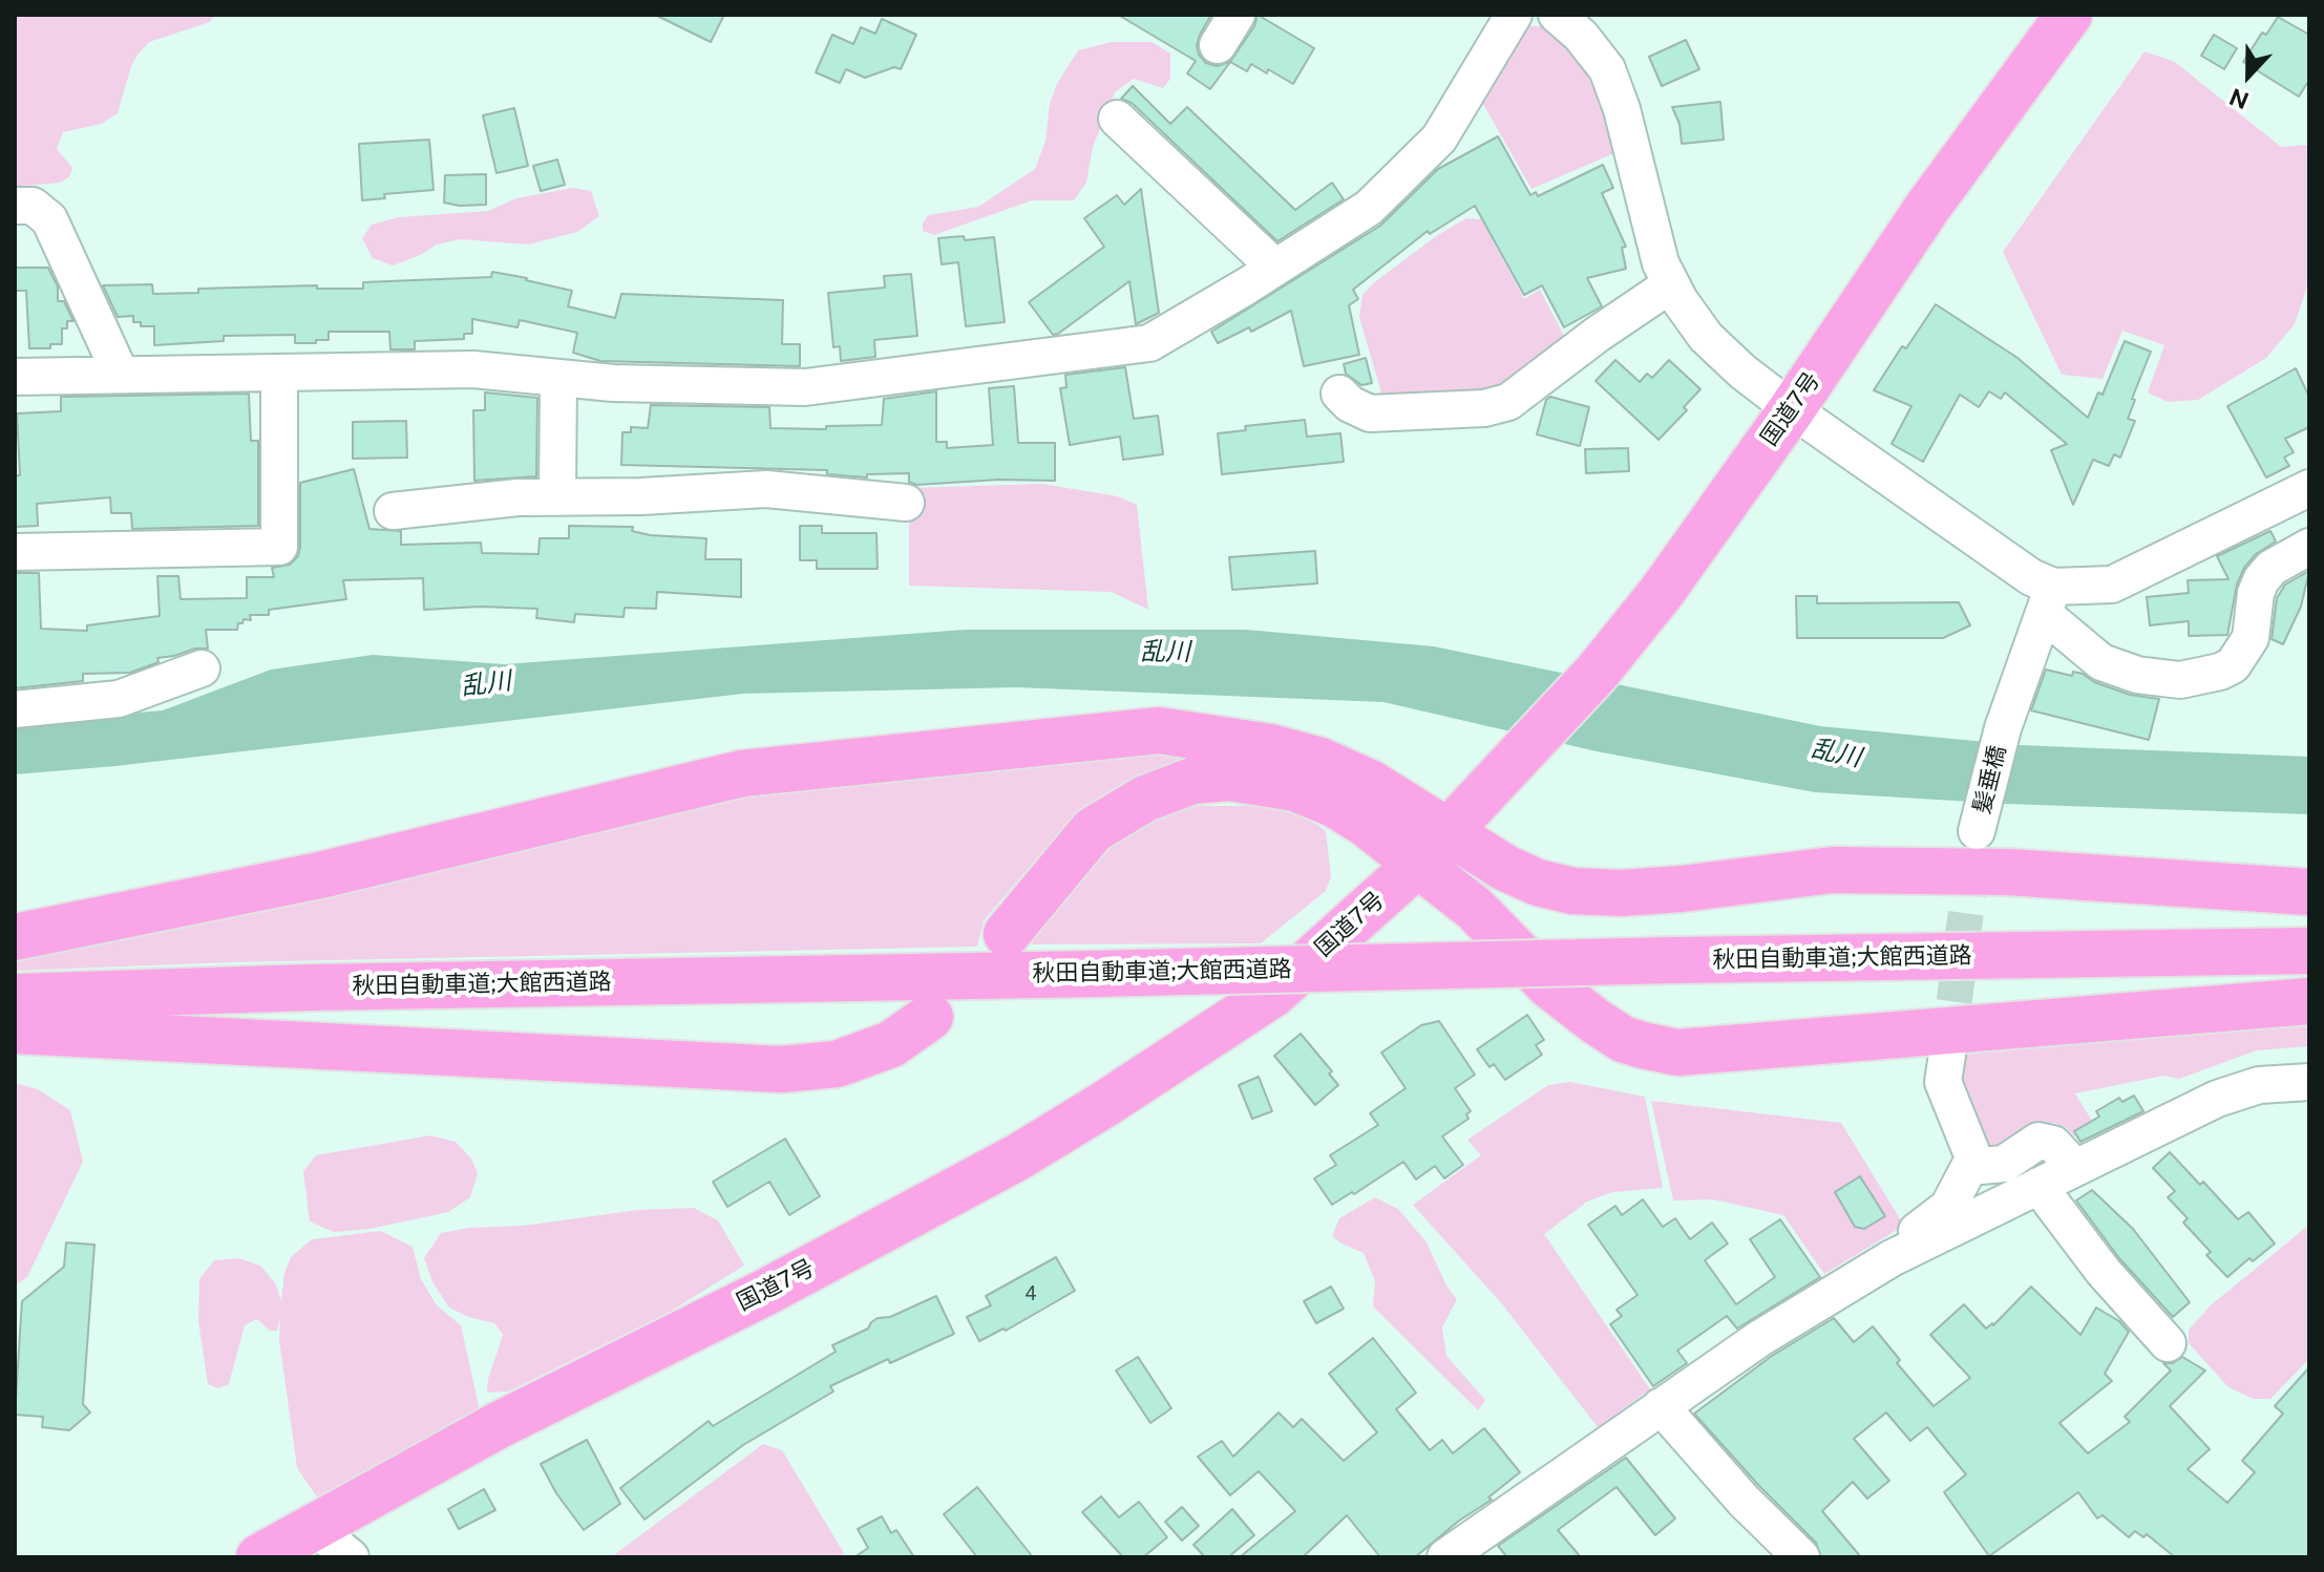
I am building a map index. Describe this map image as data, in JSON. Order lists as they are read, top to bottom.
{
  "streets": {
    "highway": ["国道7号", "秋田自動車道;大館西道路"],
    "street": ["髪垂橋"]
  },
  "water": ["乱川"],
  "house_numbers": ["4"],
  "north": "bottom"
}
